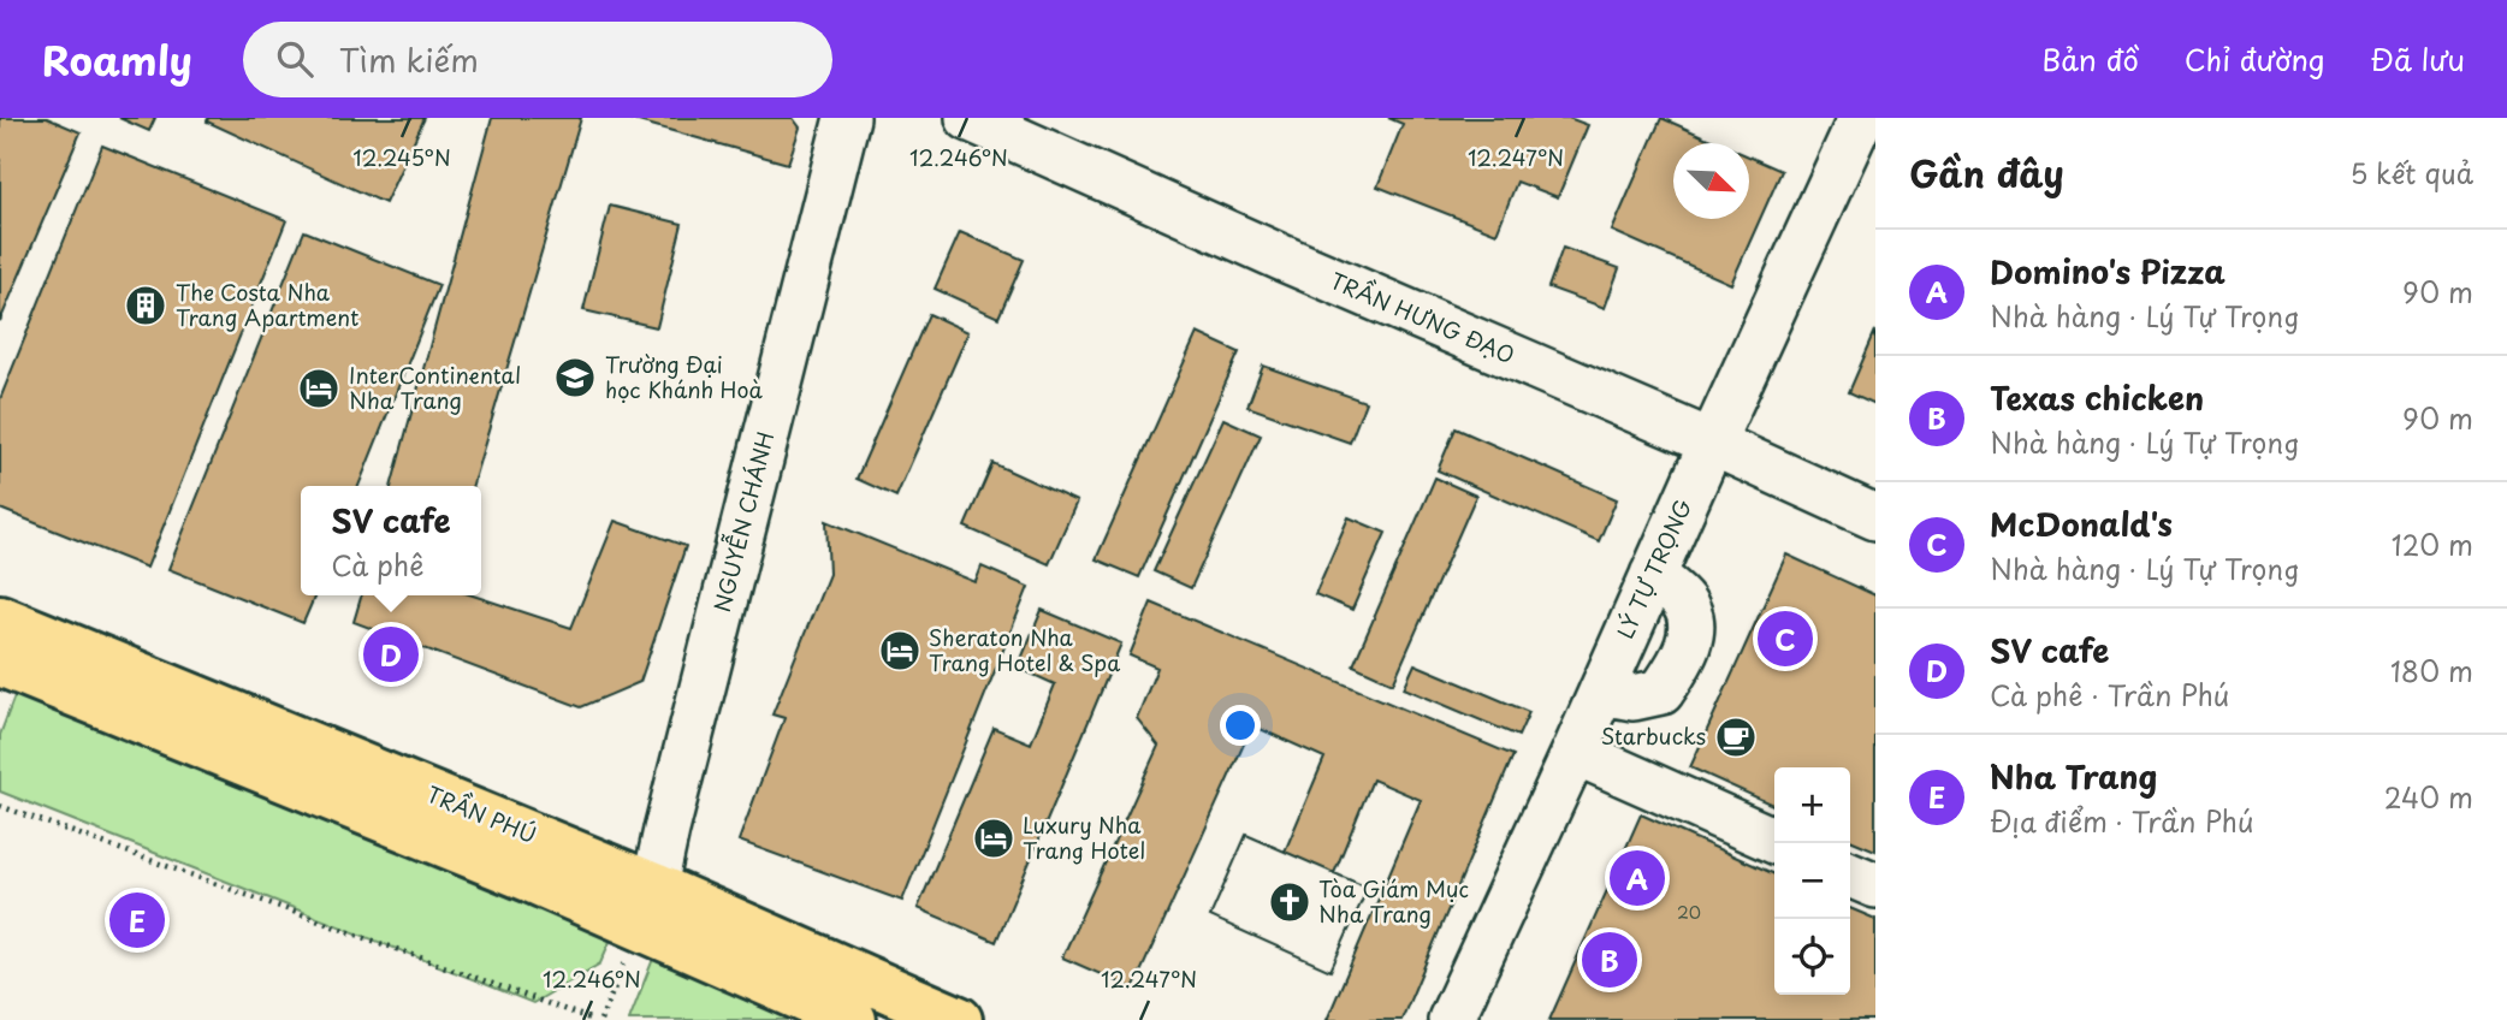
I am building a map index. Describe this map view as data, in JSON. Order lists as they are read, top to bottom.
{
  "streets": {
    "main road": ["TRẦN PHÚ"],
    "street": ["TRẦN HƯNG ĐẠO", "NGUYỄN CHÁNH", "LÝ TỰ TRỌNG"]
  },
  "crossings": [
    ["TRẦN HƯNG ĐẠO", "LÝ TỰ TRỌNG"],
    ["NGUYỄN CHÁNH", "TRẦN PHÚ"]
  ],
  "places": {
    "building": ["The Costa Nha Trang Apartment"],
    "school or university": ["Trường Đại học Khánh Hoà"],
    "hotel": ["InterContinental Nha Trang", "Sheraton Nha Trang Hotel & Spa", "Luxury Nha Trang Hotel"],
    "cafe": ["Starbucks"],
    "church": ["Tòa Giám Mục Nha Trang"]
  },
  "house_numbers": ["20"],
  "north": "bottom right",
  "page": {
    "header": "Roamly",
    "search": "Tìm kiếm",
    "nav": ["Bản đồ", "Chỉ đường", "Đã lưu"],
    "heading": ["Gần đây", "5 kết quả"],
    "list": [
      {
        "mark": "A",
        "name": "Domino's Pizza",
        "note": "Nhà hàng · Lý Tự Trọng",
        "value": "90 m"
      },
      {
        "mark": "B",
        "name": "Texas chicken",
        "note": "Nhà hàng · Lý Tự Trọng",
        "value": "90 m"
      },
      {
        "mark": "C",
        "name": "McDonald's",
        "note": "Nhà hàng · Lý Tự Trọng",
        "value": "120 m"
      },
      {
        "mark": "D",
        "name": "SV cafe",
        "note": "Cà phê · Trần Phú",
        "value": "180 m"
      },
      {
        "mark": "E",
        "name": "Nha Trang",
        "note": "Địa điểm · Trần Phú",
        "value": "240 m"
      }
    ],
    "popup": ["SV cafe", "Cà phê"],
    "pins": [
      "C",
      "D",
      "A",
      "E",
      "B"
    ],
    "map_buttons": ["+", "−"]
  },
  "coordinates": ["12.245°N", "12.246°N", "12.247°N"]
}
